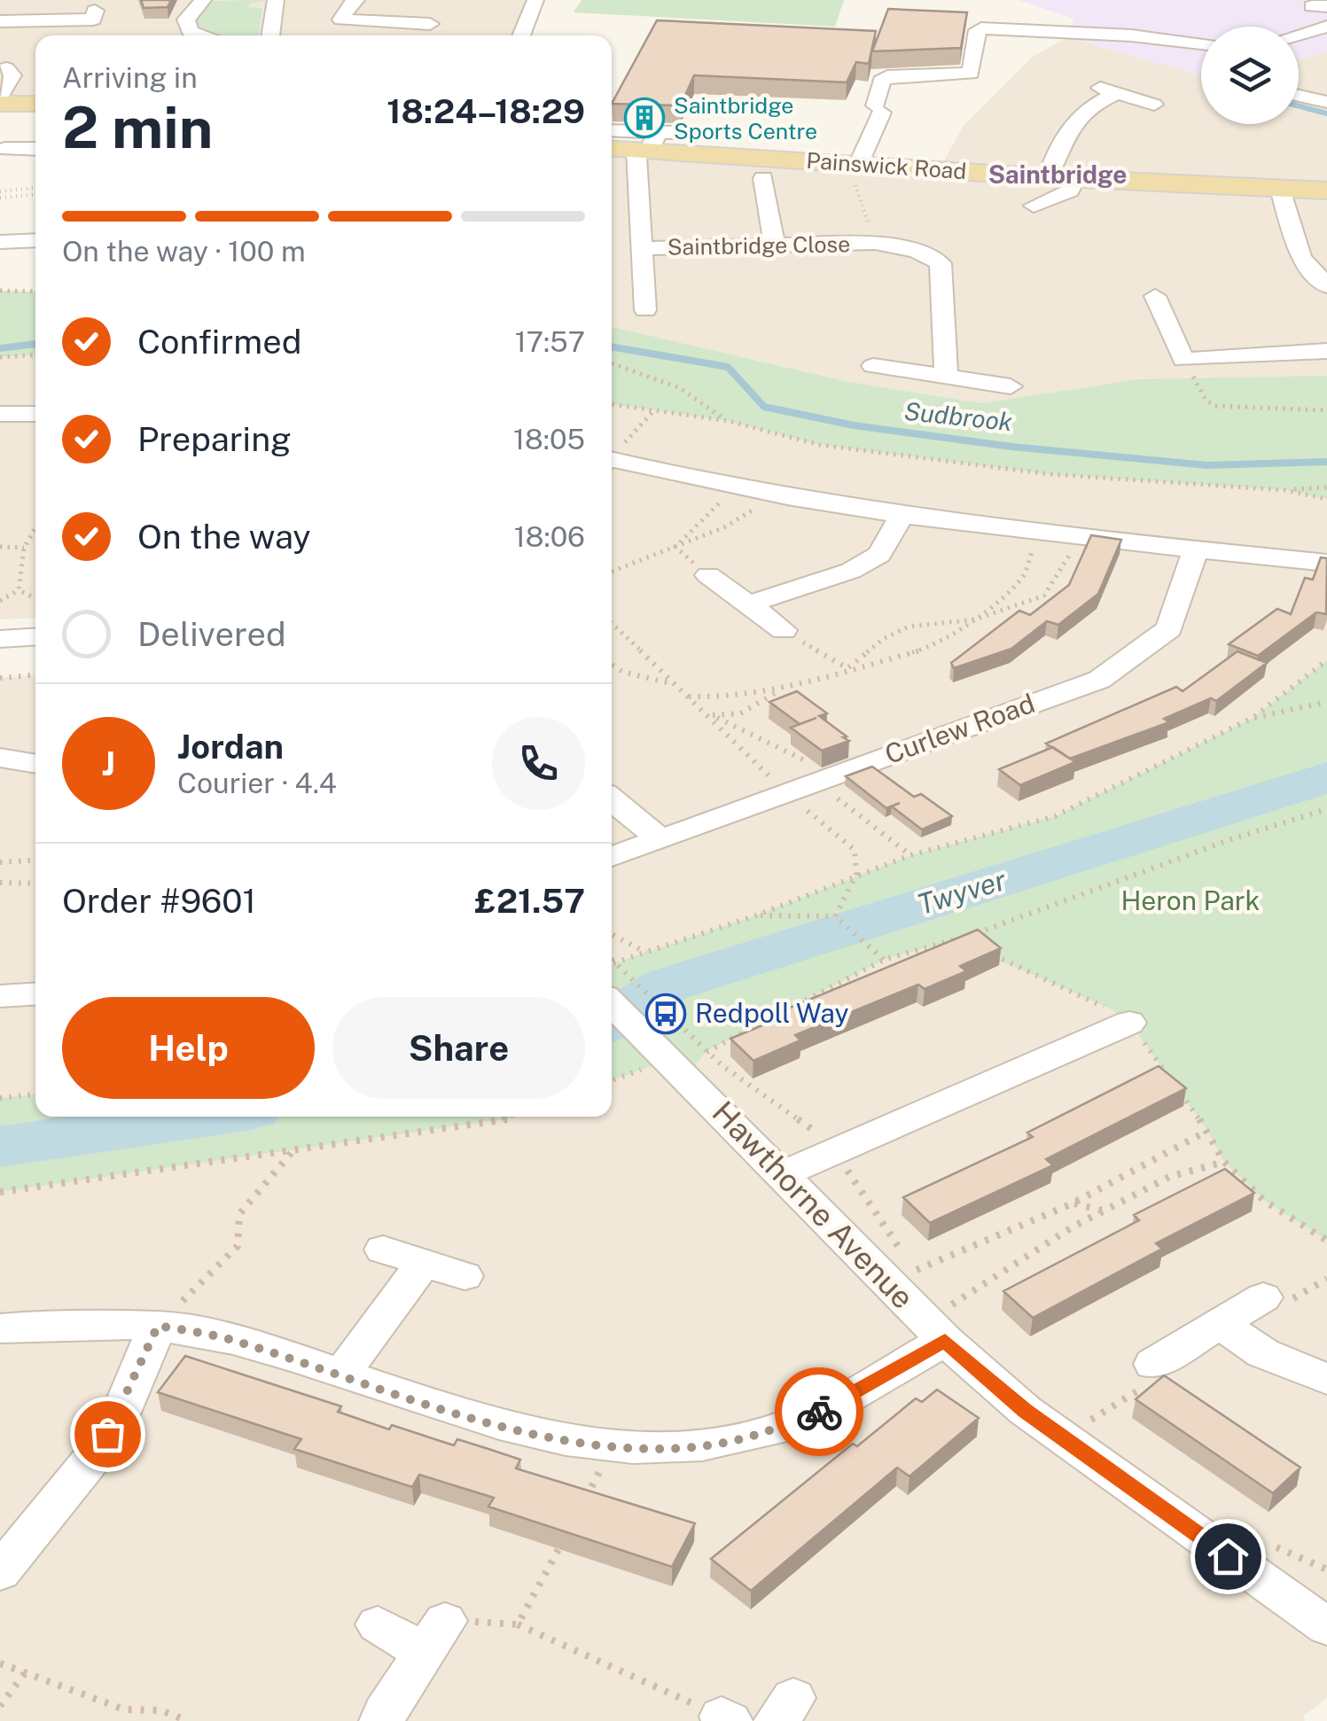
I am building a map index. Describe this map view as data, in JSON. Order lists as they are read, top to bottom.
{
  "streets": {
    "main road": ["Painswick Road"],
    "street": ["Saintbridge Close", "Curlew Road", "Hawthorne Avenue"]
  },
  "crossings": [
    ["Painswick Road", "Saintbridge Close"]
  ],
  "districts": ["Saintbridge"],
  "water": ["Sudbrook", "Twyver"],
  "parks": ["Heron Park"],
  "places": {
    "building": ["Saintbridge Sports Centre"],
    "bus stop": ["Redpoll Way"]
  },
  "page": {
    "heading": ["2 min", "Arriving in", "18:24–18:29"],
    "panel": [
      "Jordan",
      "Courier · 4.4",
      "Order #9601",
      "£21.57"
    ],
    "bar": "On the way · 100 m",
    "list": [
      ["Confirmed", "17:57"],
      ["Preparing", "18:05"],
      ["On the way", "18:06"],
      "Delivered"
    ],
    "round": "J",
    "buttons": ["Help", "Share"]
  }
}
